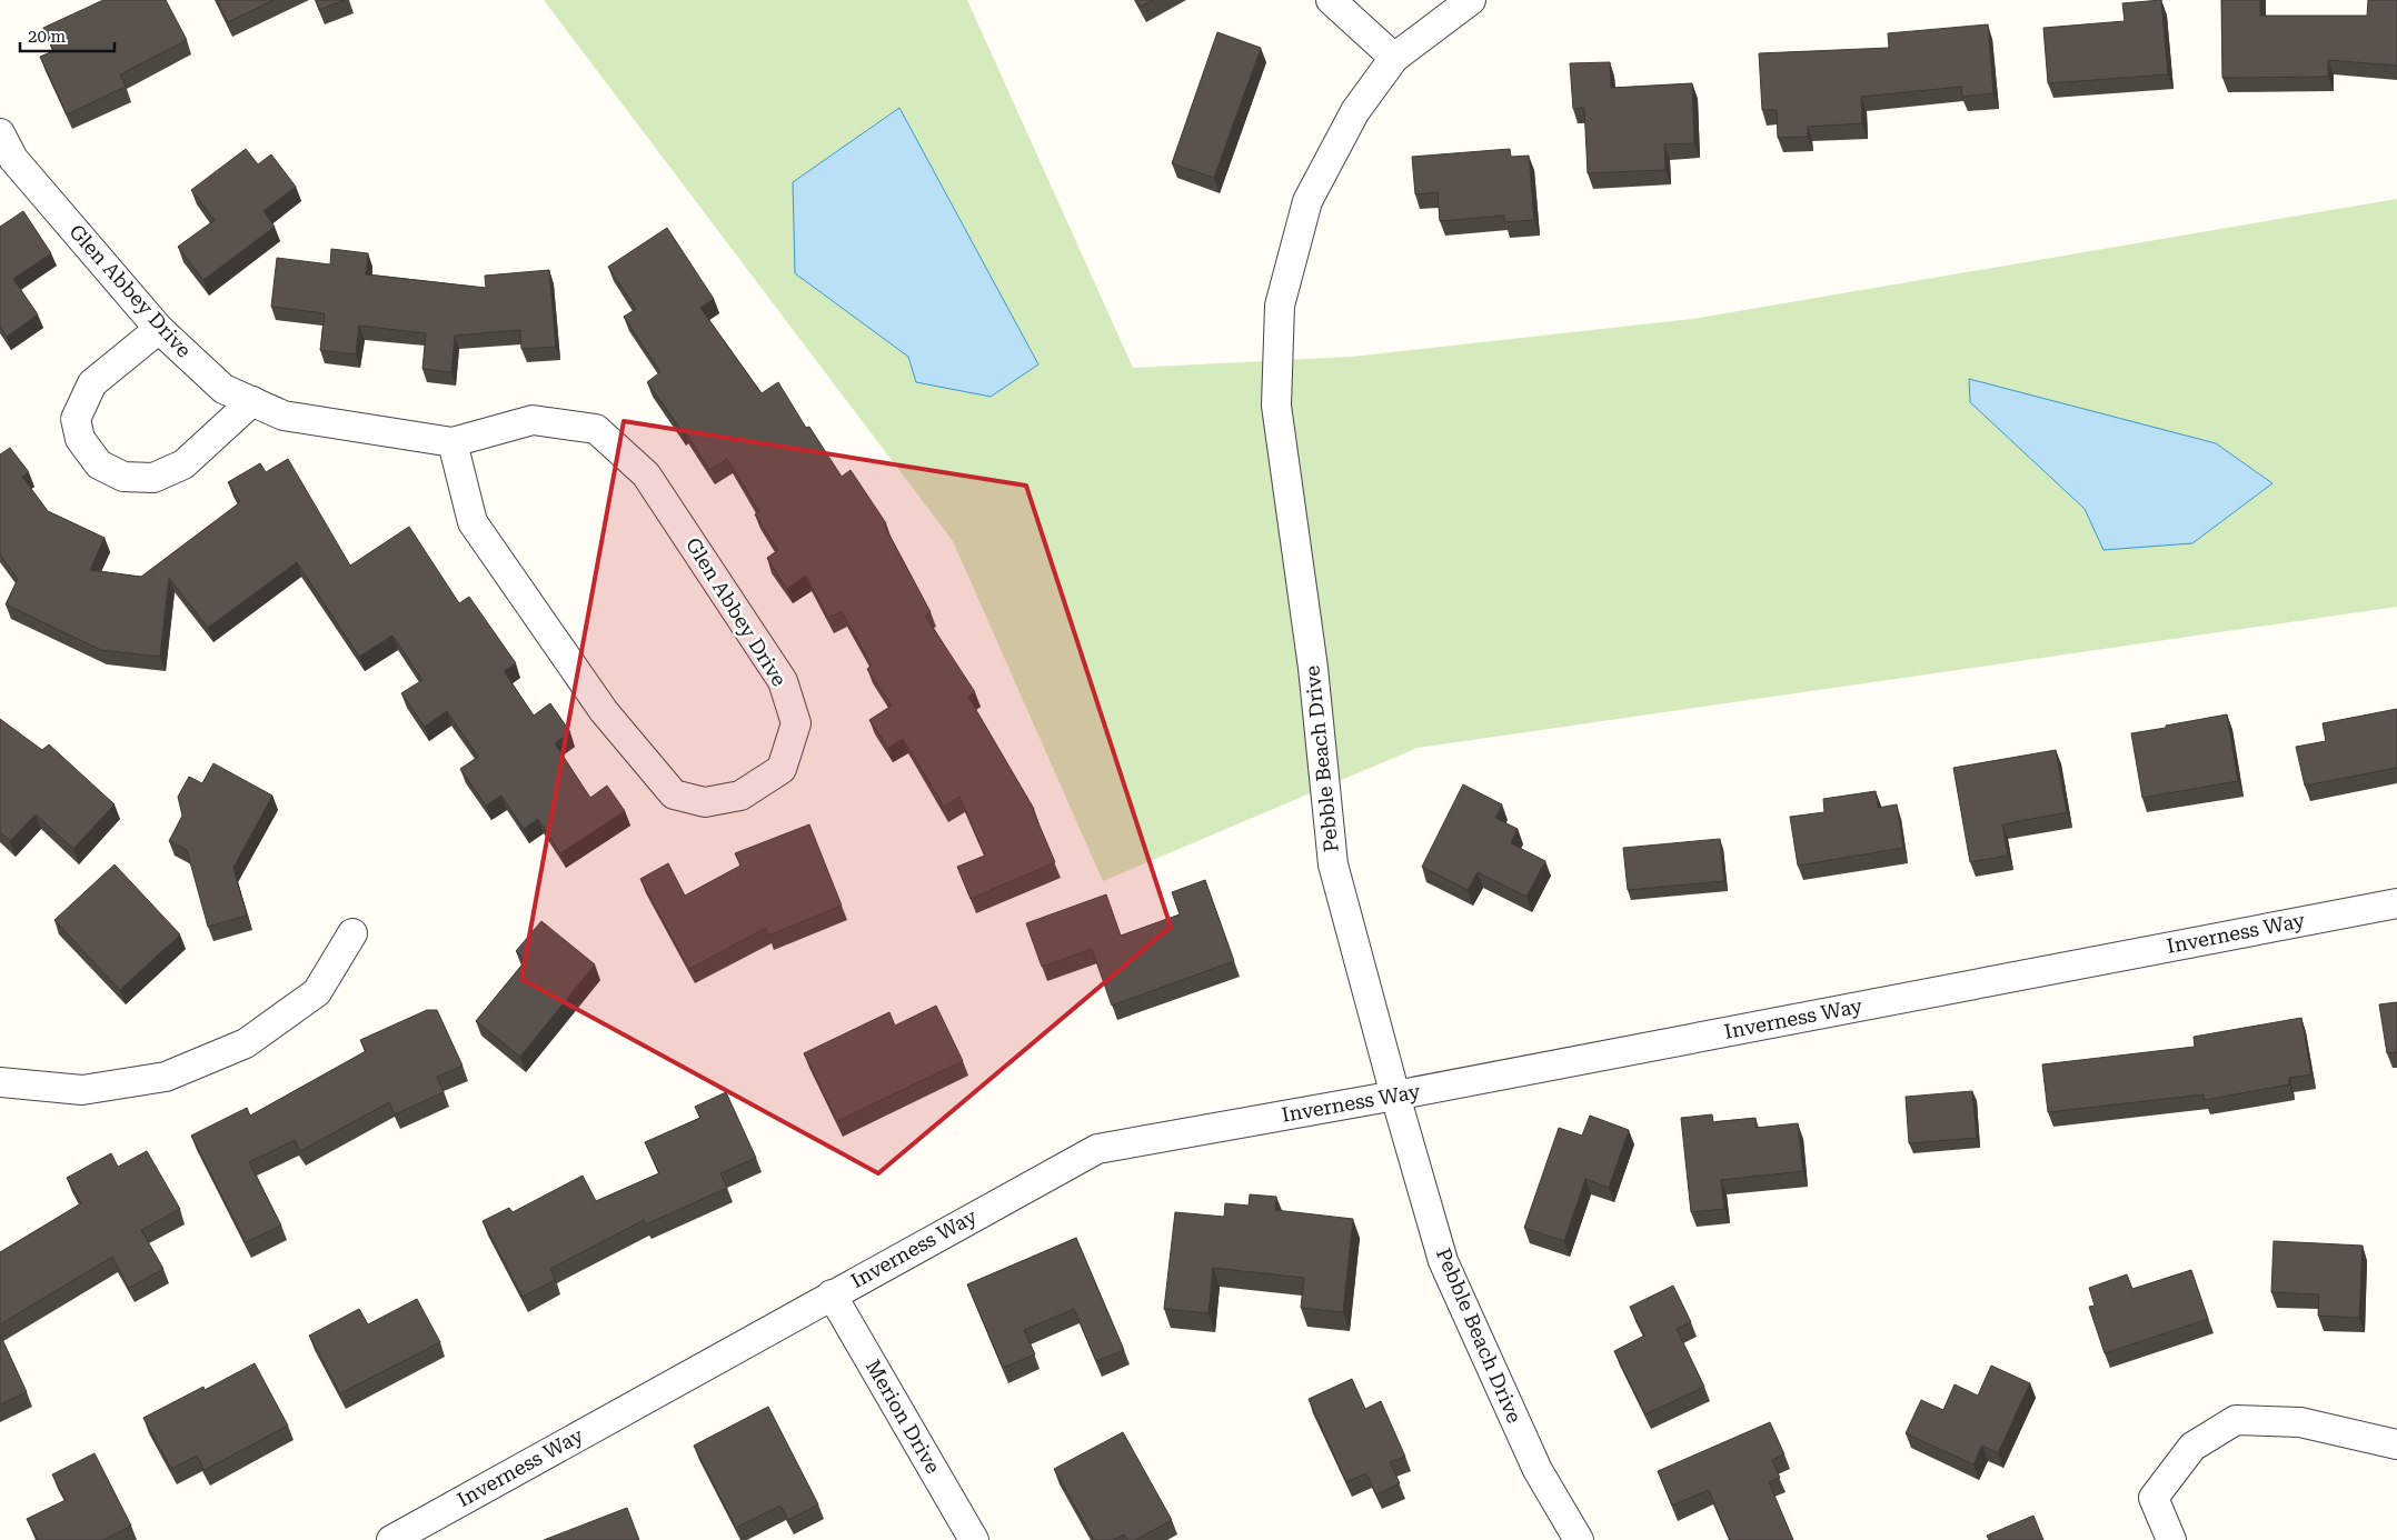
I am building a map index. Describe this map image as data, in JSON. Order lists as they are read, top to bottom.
{
  "streets": {
    "street": [
      "Glen Abbey Drive",
      "Pebble Beach Drive",
      "Inverness Way",
      "Merion Drive"
    ]
  },
  "crossings": [
    ["Pebble Beach Drive", "Inverness Way"],
    ["Inverness Way", "Merion Drive"]
  ],
  "scale_bar": "20 m"
}
